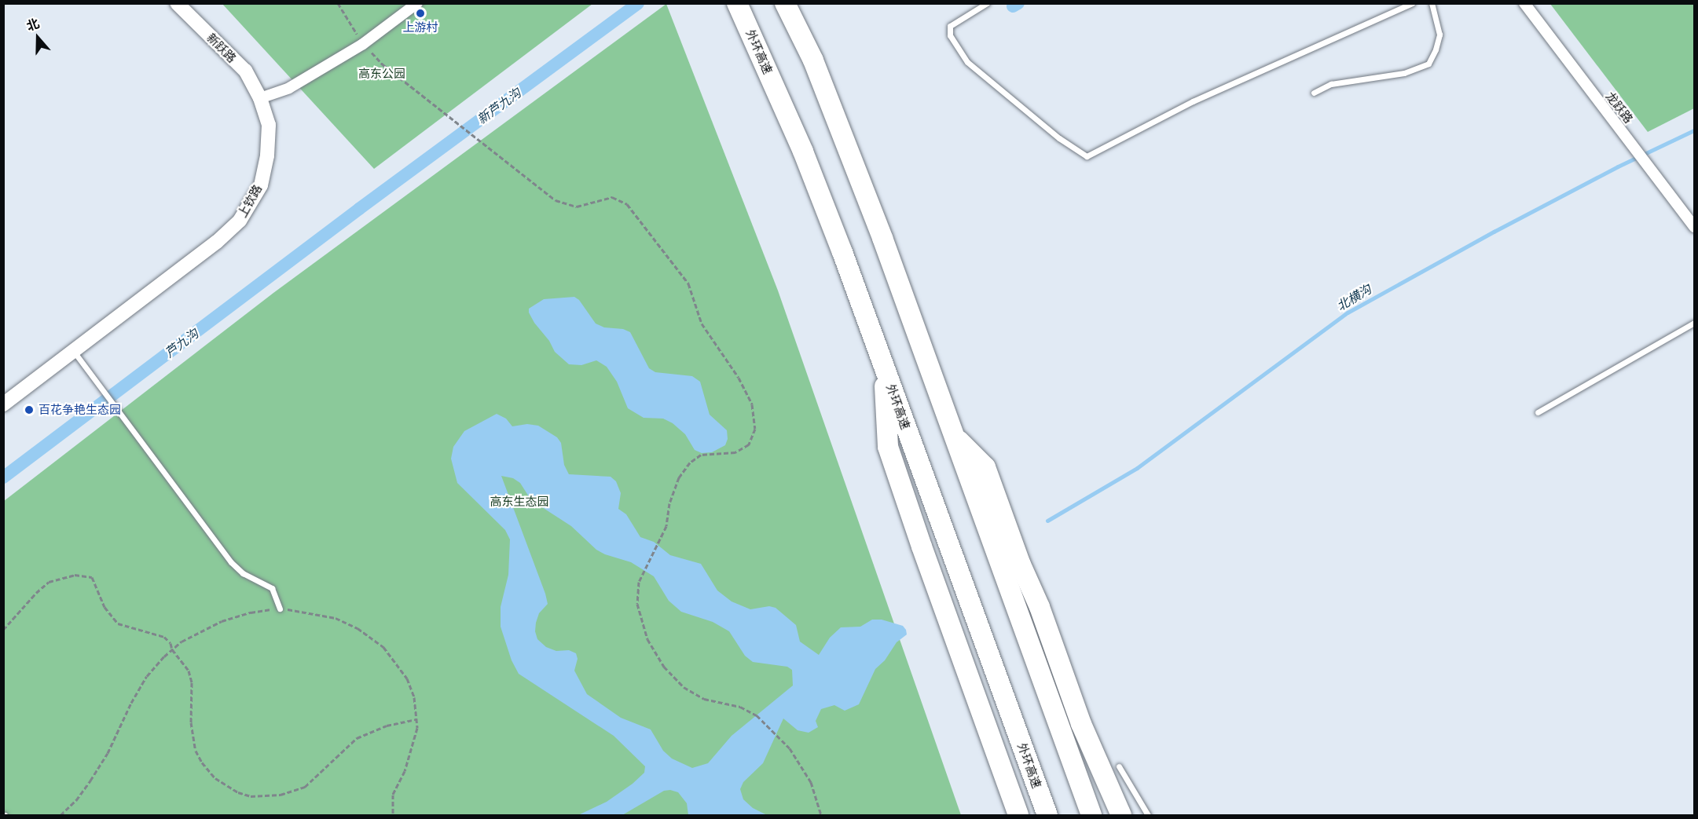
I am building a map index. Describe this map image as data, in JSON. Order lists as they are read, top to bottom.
{
  "streets": {
    "highway": ["外环高速"],
    "street": ["新跃路", "龙跃路", "上钦路"]
  },
  "crossings": [
    ["新跃路", "上钦路"]
  ],
  "water": ["新芦九沟", "北横沟", "芦九沟"],
  "parks": ["高东公园", "高东生态园"],
  "places": ["上游村", "百花争艳生态园"],
  "north": "top"
}
